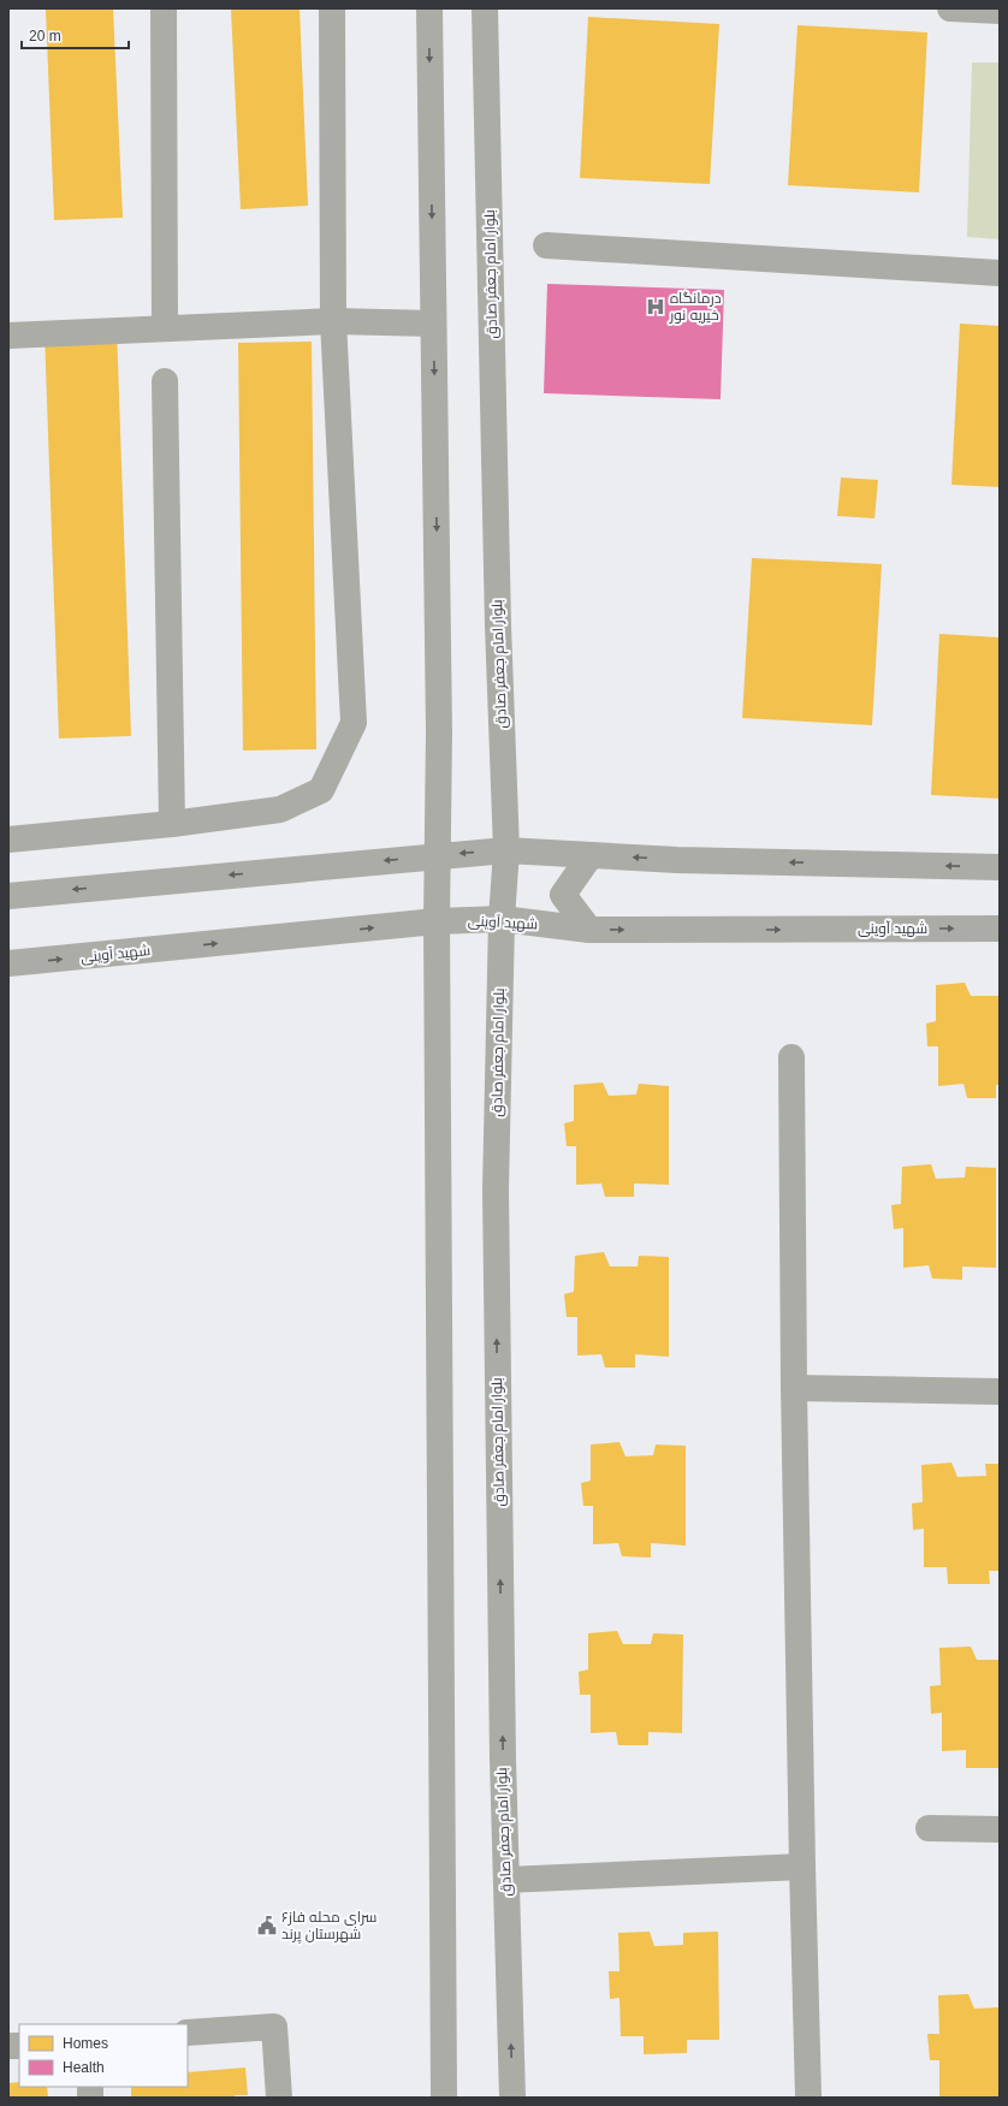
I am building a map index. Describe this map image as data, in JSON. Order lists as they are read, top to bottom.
{
  "streets": {
    "street": ["بلوار امام جعفر صادق", "شهید آوینی"]
  },
  "crossings": [
    ["بلوار امام جعفر صادق", "شهید آوینی"]
  ],
  "places": {
    "hospital": ["درمانگاه خیریه نور"],
    "public building": ["سرای محله فاز۶ شهرستان پرند"]
  },
  "legend": ["Homes", "Health"],
  "scale_bar": "20 m"
}
